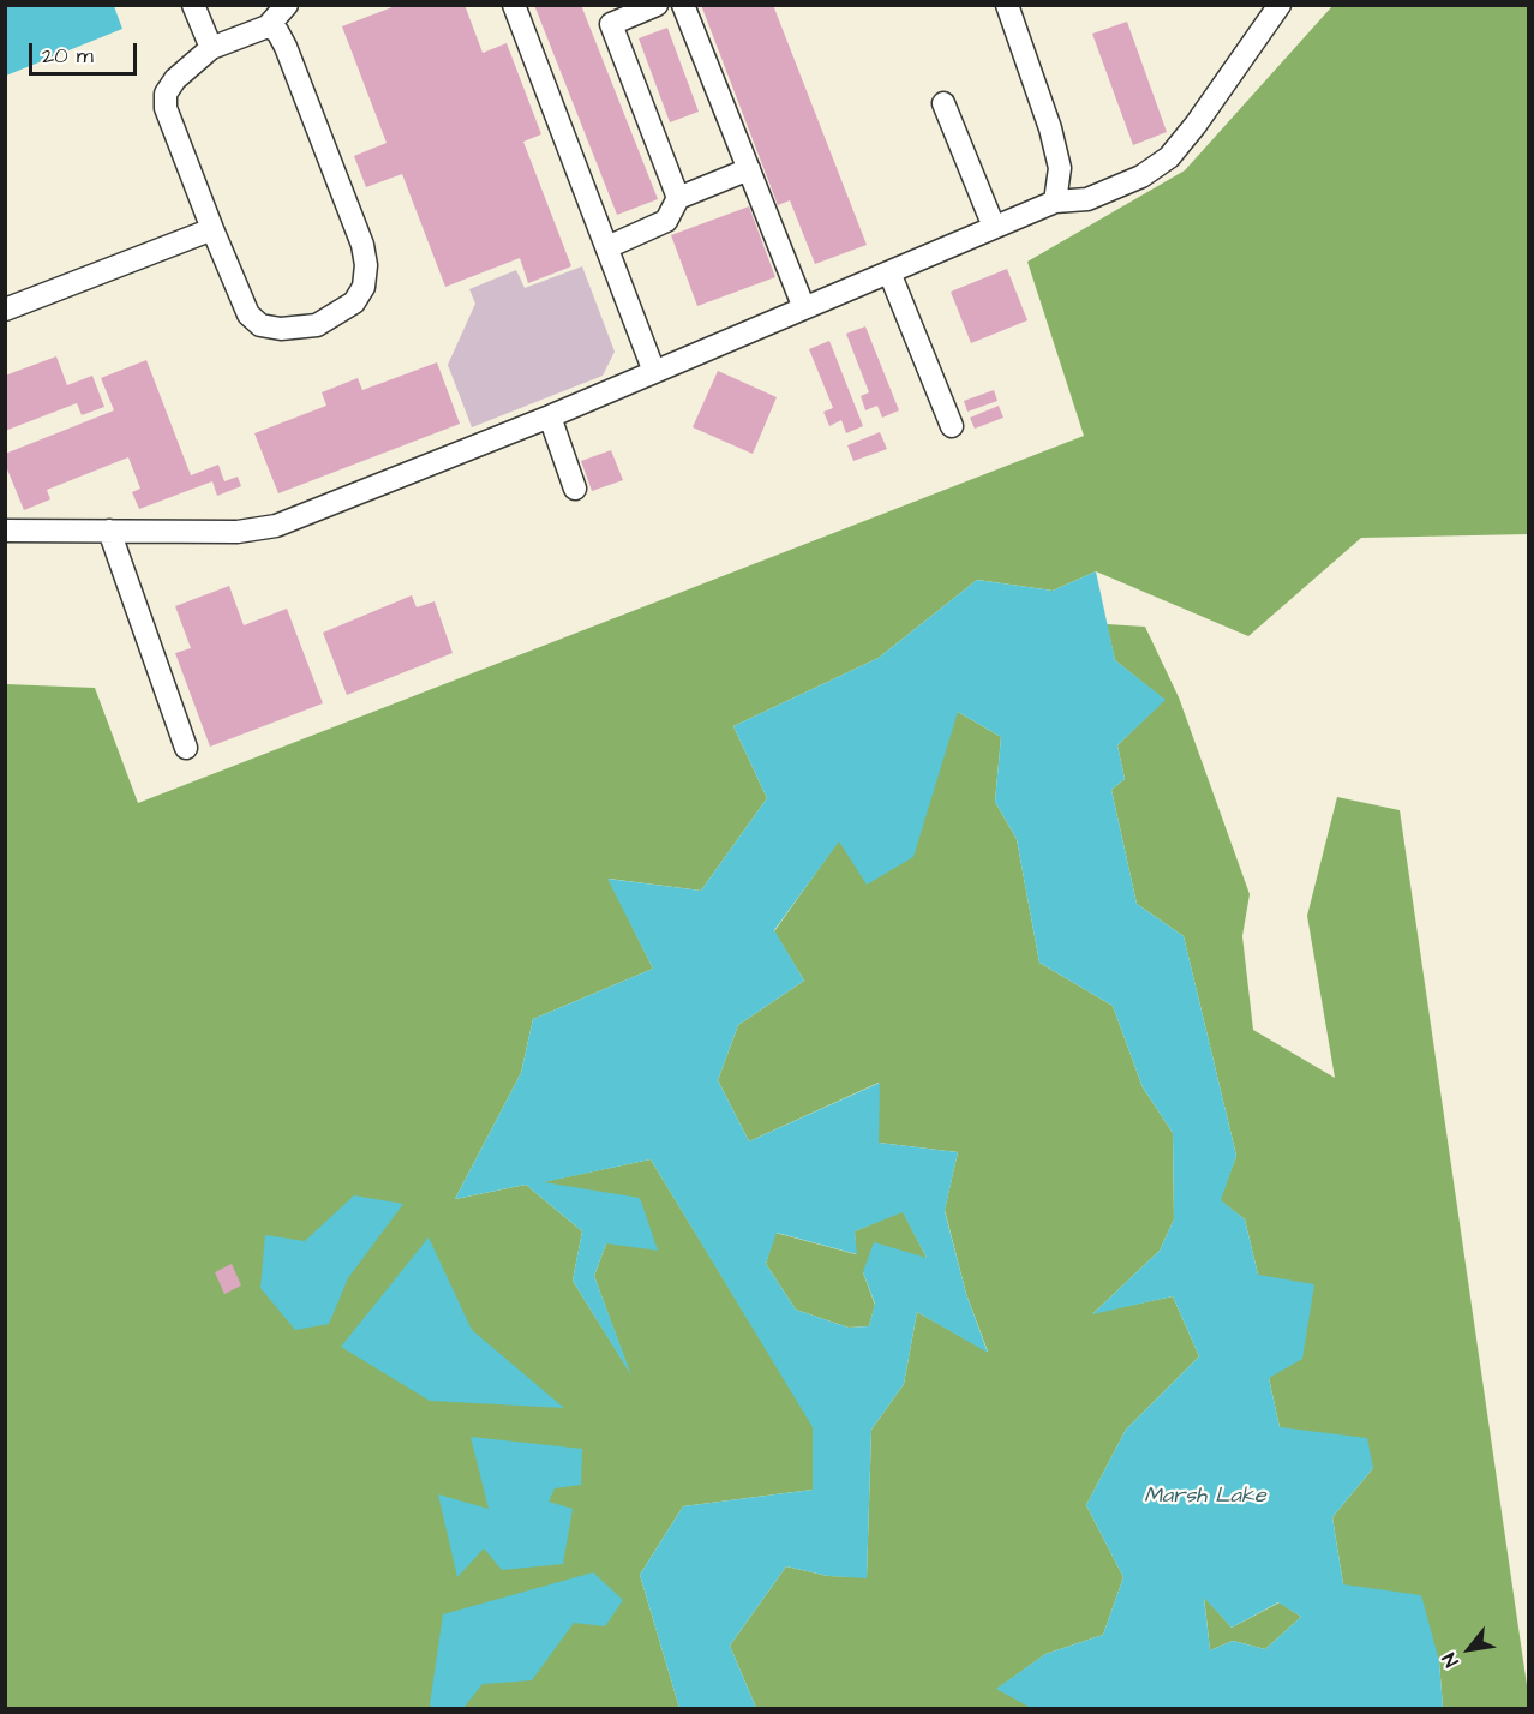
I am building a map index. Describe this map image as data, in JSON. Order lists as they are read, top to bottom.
{
  "water": ["Marsh Lake"],
  "scale_bar": "20 m",
  "north": "bottom left"
}
